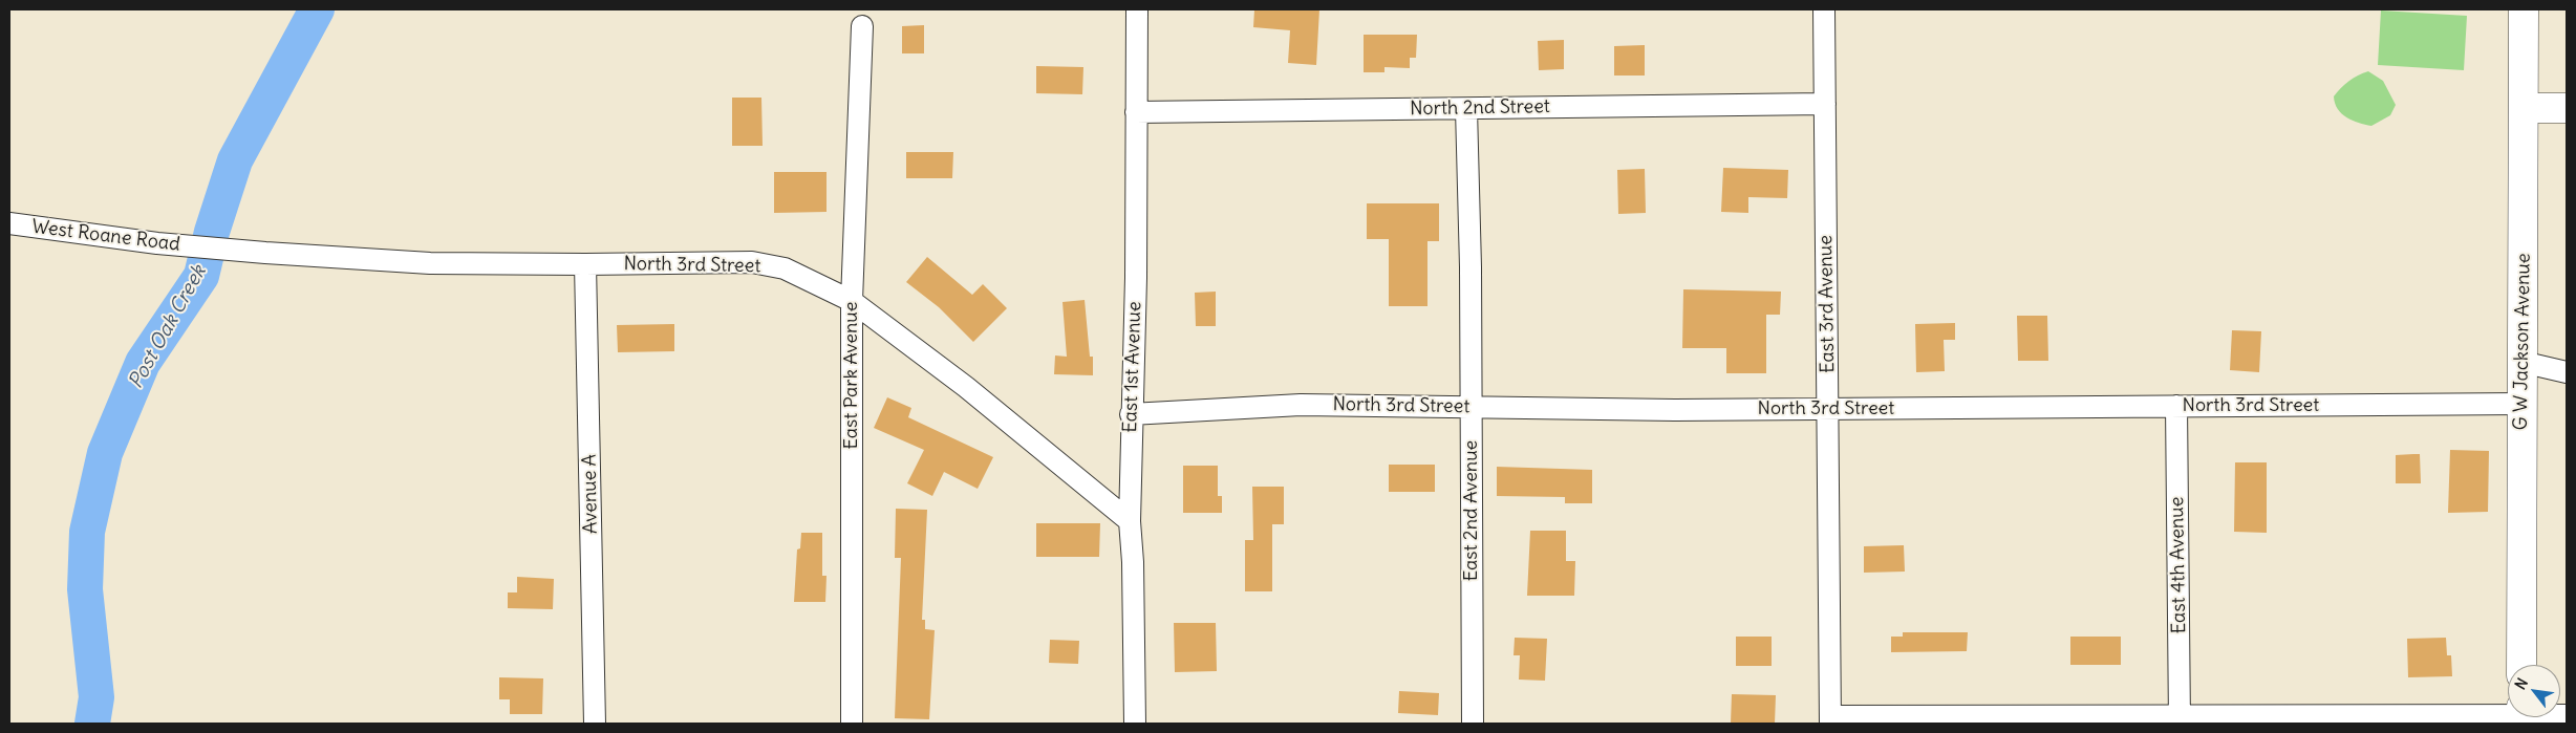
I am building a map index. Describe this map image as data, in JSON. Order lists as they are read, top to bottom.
{
  "streets": {
    "street": [
      "North 2nd Street",
      "West Roane Road",
      "North 3rd Street",
      "East 3rd Avenue",
      "G W Jackson Avenue",
      "East 1st Avenue",
      "East Park Avenue",
      "Avenue A",
      "East 2nd Avenue",
      "East 4th Avenue"
    ]
  },
  "crossings": [
    ["North 2nd Street", "East 3rd Avenue"],
    ["North 2nd Street", "East 1st Avenue"],
    ["North 2nd Street", "East 2nd Avenue"],
    ["West Roane Road", "North 3rd Street"],
    ["North 3rd Street", "East 3rd Avenue"],
    ["North 3rd Street", "G W Jackson Avenue"],
    ["North 3rd Street", "East 1st Avenue"],
    ["North 3rd Street", "East Park Avenue"],
    ["North 3rd Street", "Avenue A"],
    ["North 3rd Street", "East 2nd Avenue"],
    ["North 3rd Street", "East 4th Avenue"]
  ],
  "water": ["Post Oak Creek"],
  "north": "top left"
}
